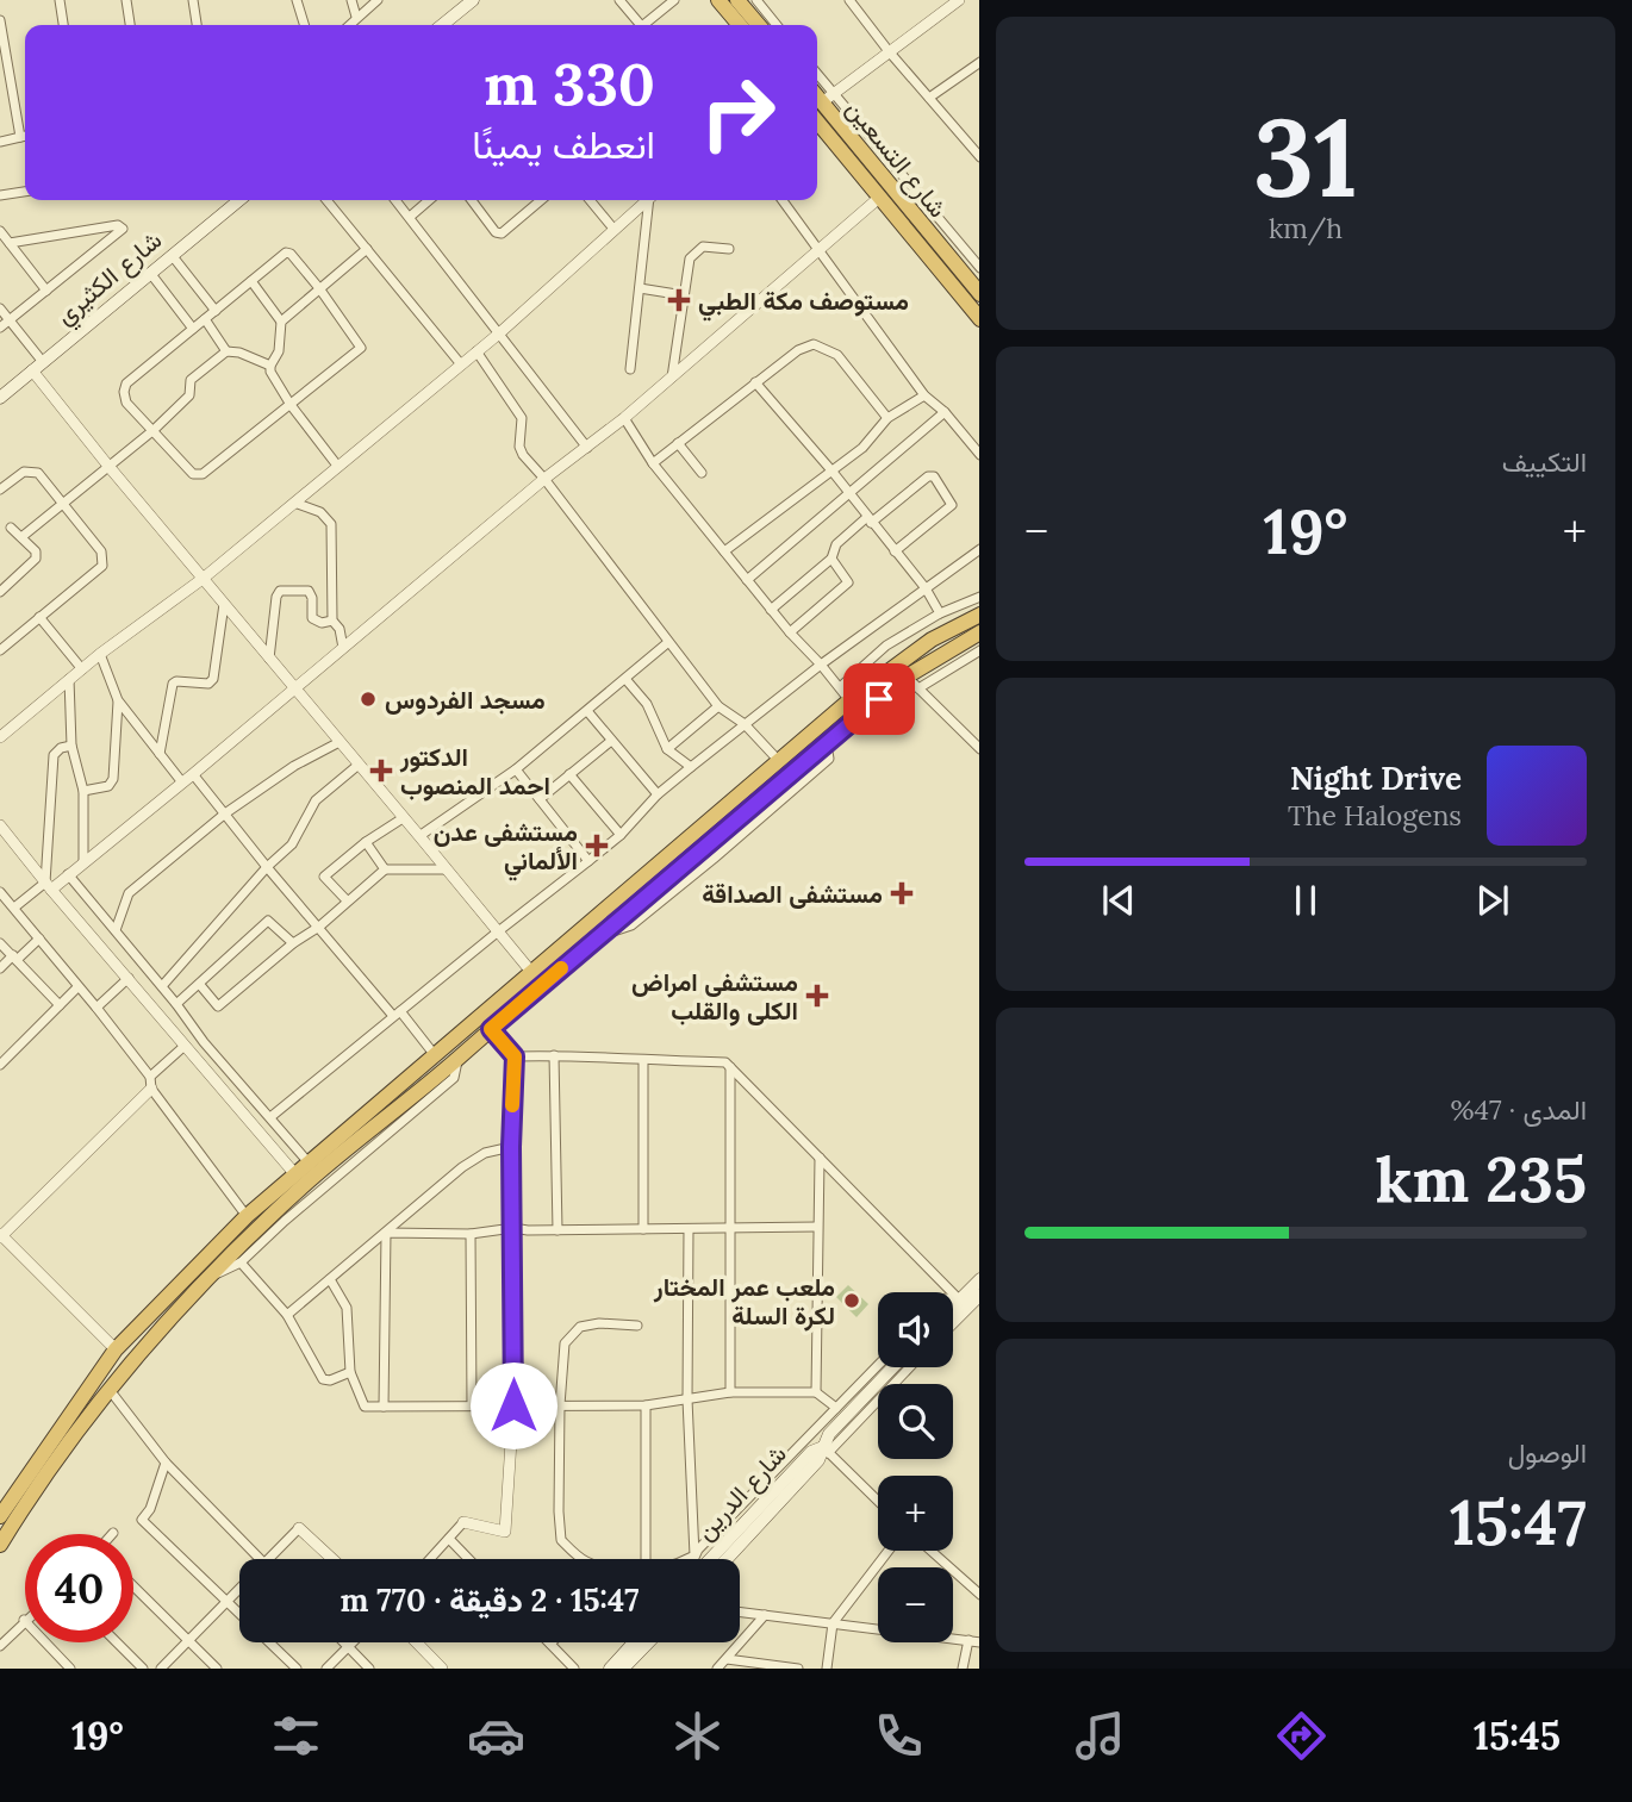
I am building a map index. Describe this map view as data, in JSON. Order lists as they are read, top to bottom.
{
  "streets": {
    "highway": ["شارع التسعين"],
    "main road": ["شارع الكثيري", "شارع الدرين"]
  },
  "places": {
    "health": [
      "مستوصف مكة الطبي",
      "الدكتور احمد المنصوب",
      "مستشفى عدن الألماني",
      "مستشفى الصداقة",
      "مستشفى امراض الكلى والقلب"
    ],
    "other": ["مسجد الفردوس", "ملعب عمر المختار لكرة السلة"]
  },
  "page": {
    "tile": [
      ["31", "km/h"],
      "التكييف",
      ["المدى · 47%", "235 km"],
      ["الوصول", "15:47"]
    ],
    "turn": ["330 m", "انعطف يمينًا"],
    "heat": ["−", "19°", "+"],
    "song": ["Night Drive", "The Halogens"],
    "map_buttons": ["+", "−"],
    "limit": "40",
    "trip": "15:47 · 2 دقيقة · 770 m",
    "tabs": ["15:45", "19°"]
  }
}
